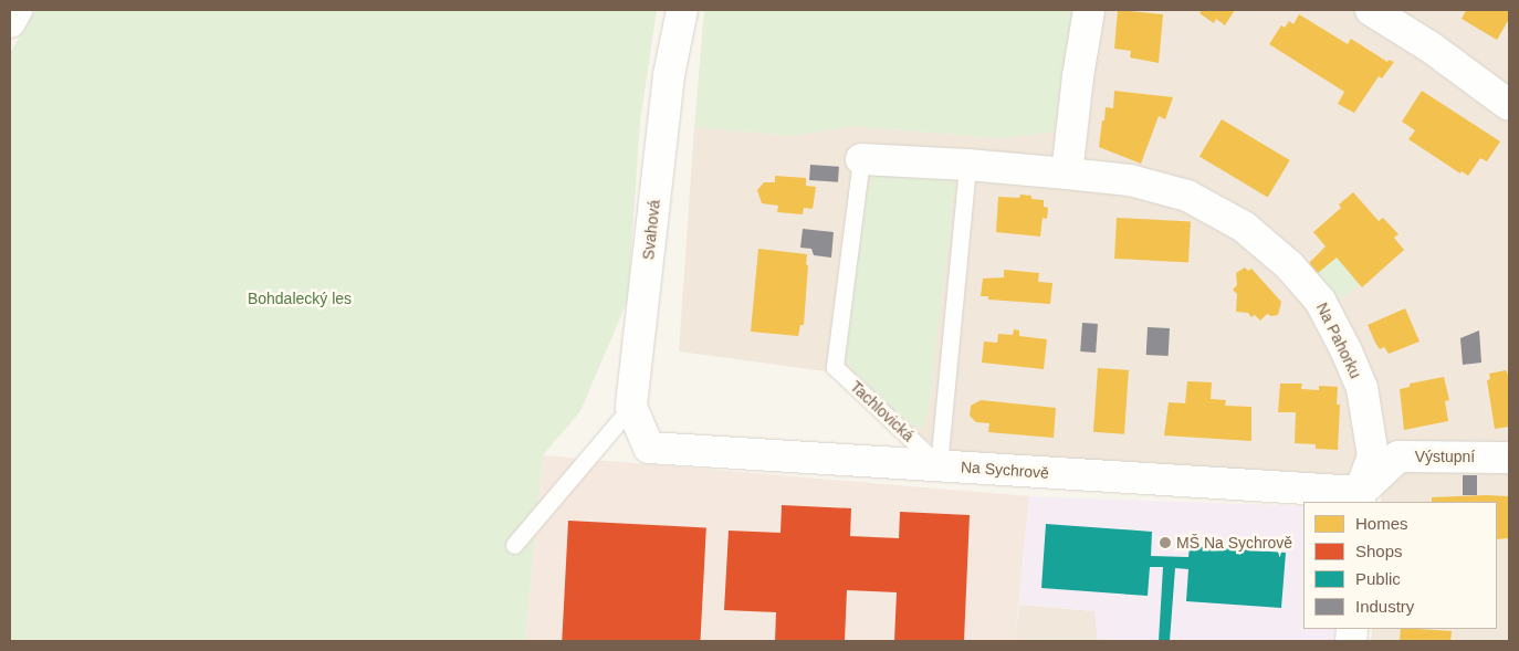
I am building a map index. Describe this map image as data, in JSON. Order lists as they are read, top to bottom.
{
  "streets": {
    "street": [
      "Svahová",
      "Na Pahorku",
      "Tachlovická",
      "Výstupní",
      "Na Sychrově"
    ]
  },
  "crossings": [
    ["Svahová", "Na Sychrově"],
    ["Na Pahorku", "Tachlovická"],
    ["Na Pahorku", "Výstupní"],
    ["Na Pahorku", "Na Sychrově"],
    ["Tachlovická", "Na Sychrově"],
    ["Výstupní", "Na Sychrově"]
  ],
  "parks": ["Bohdalecký les"],
  "places": ["MŠ Na Sychrově"],
  "legend": [
    "Homes",
    "Shops",
    "Public",
    "Industry"
  ]
}
